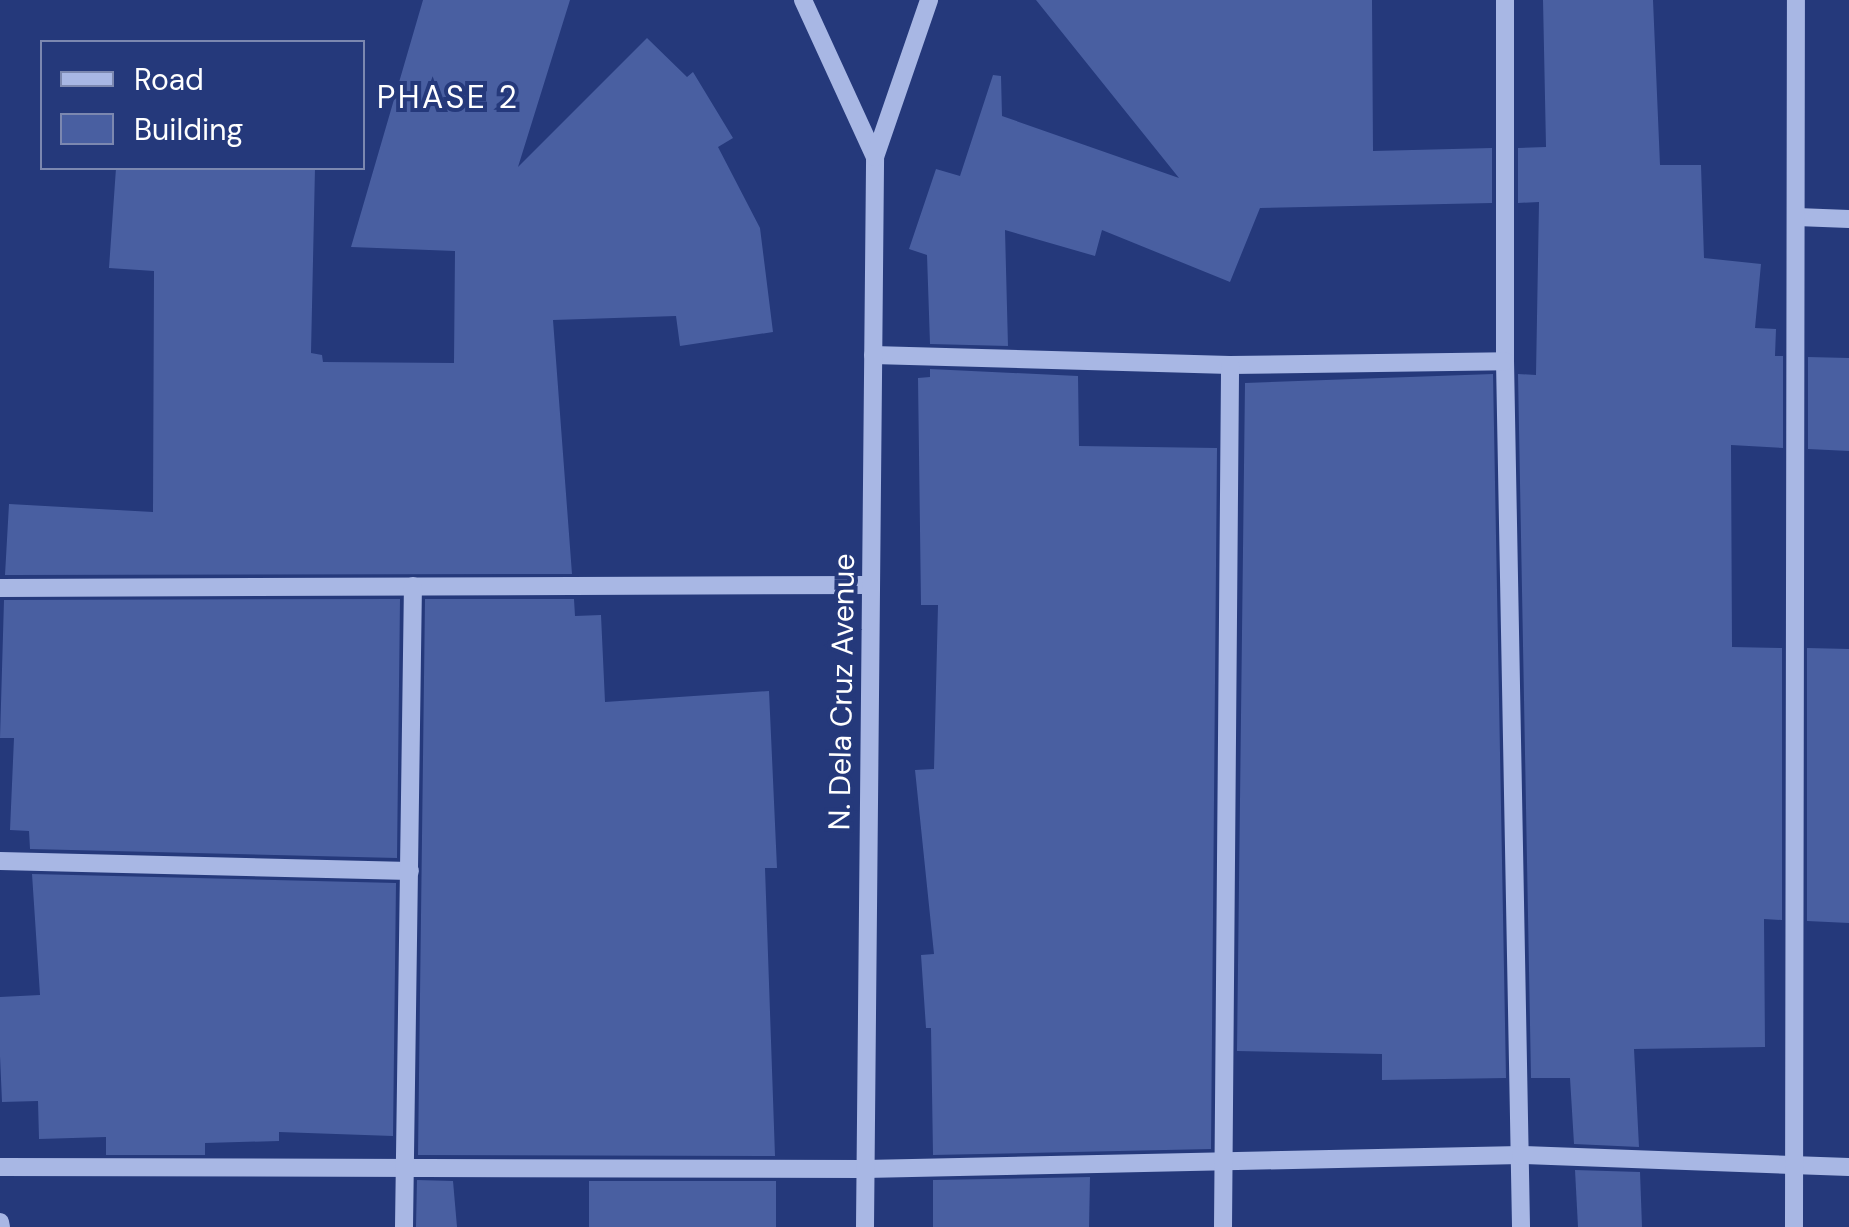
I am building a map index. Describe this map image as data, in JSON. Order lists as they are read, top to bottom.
{
  "streets": {
    "street": ["N. Dela Cruz Avenue"]
  },
  "districts": ["PHASE 2"],
  "legend": ["Road", "Building"]
}
